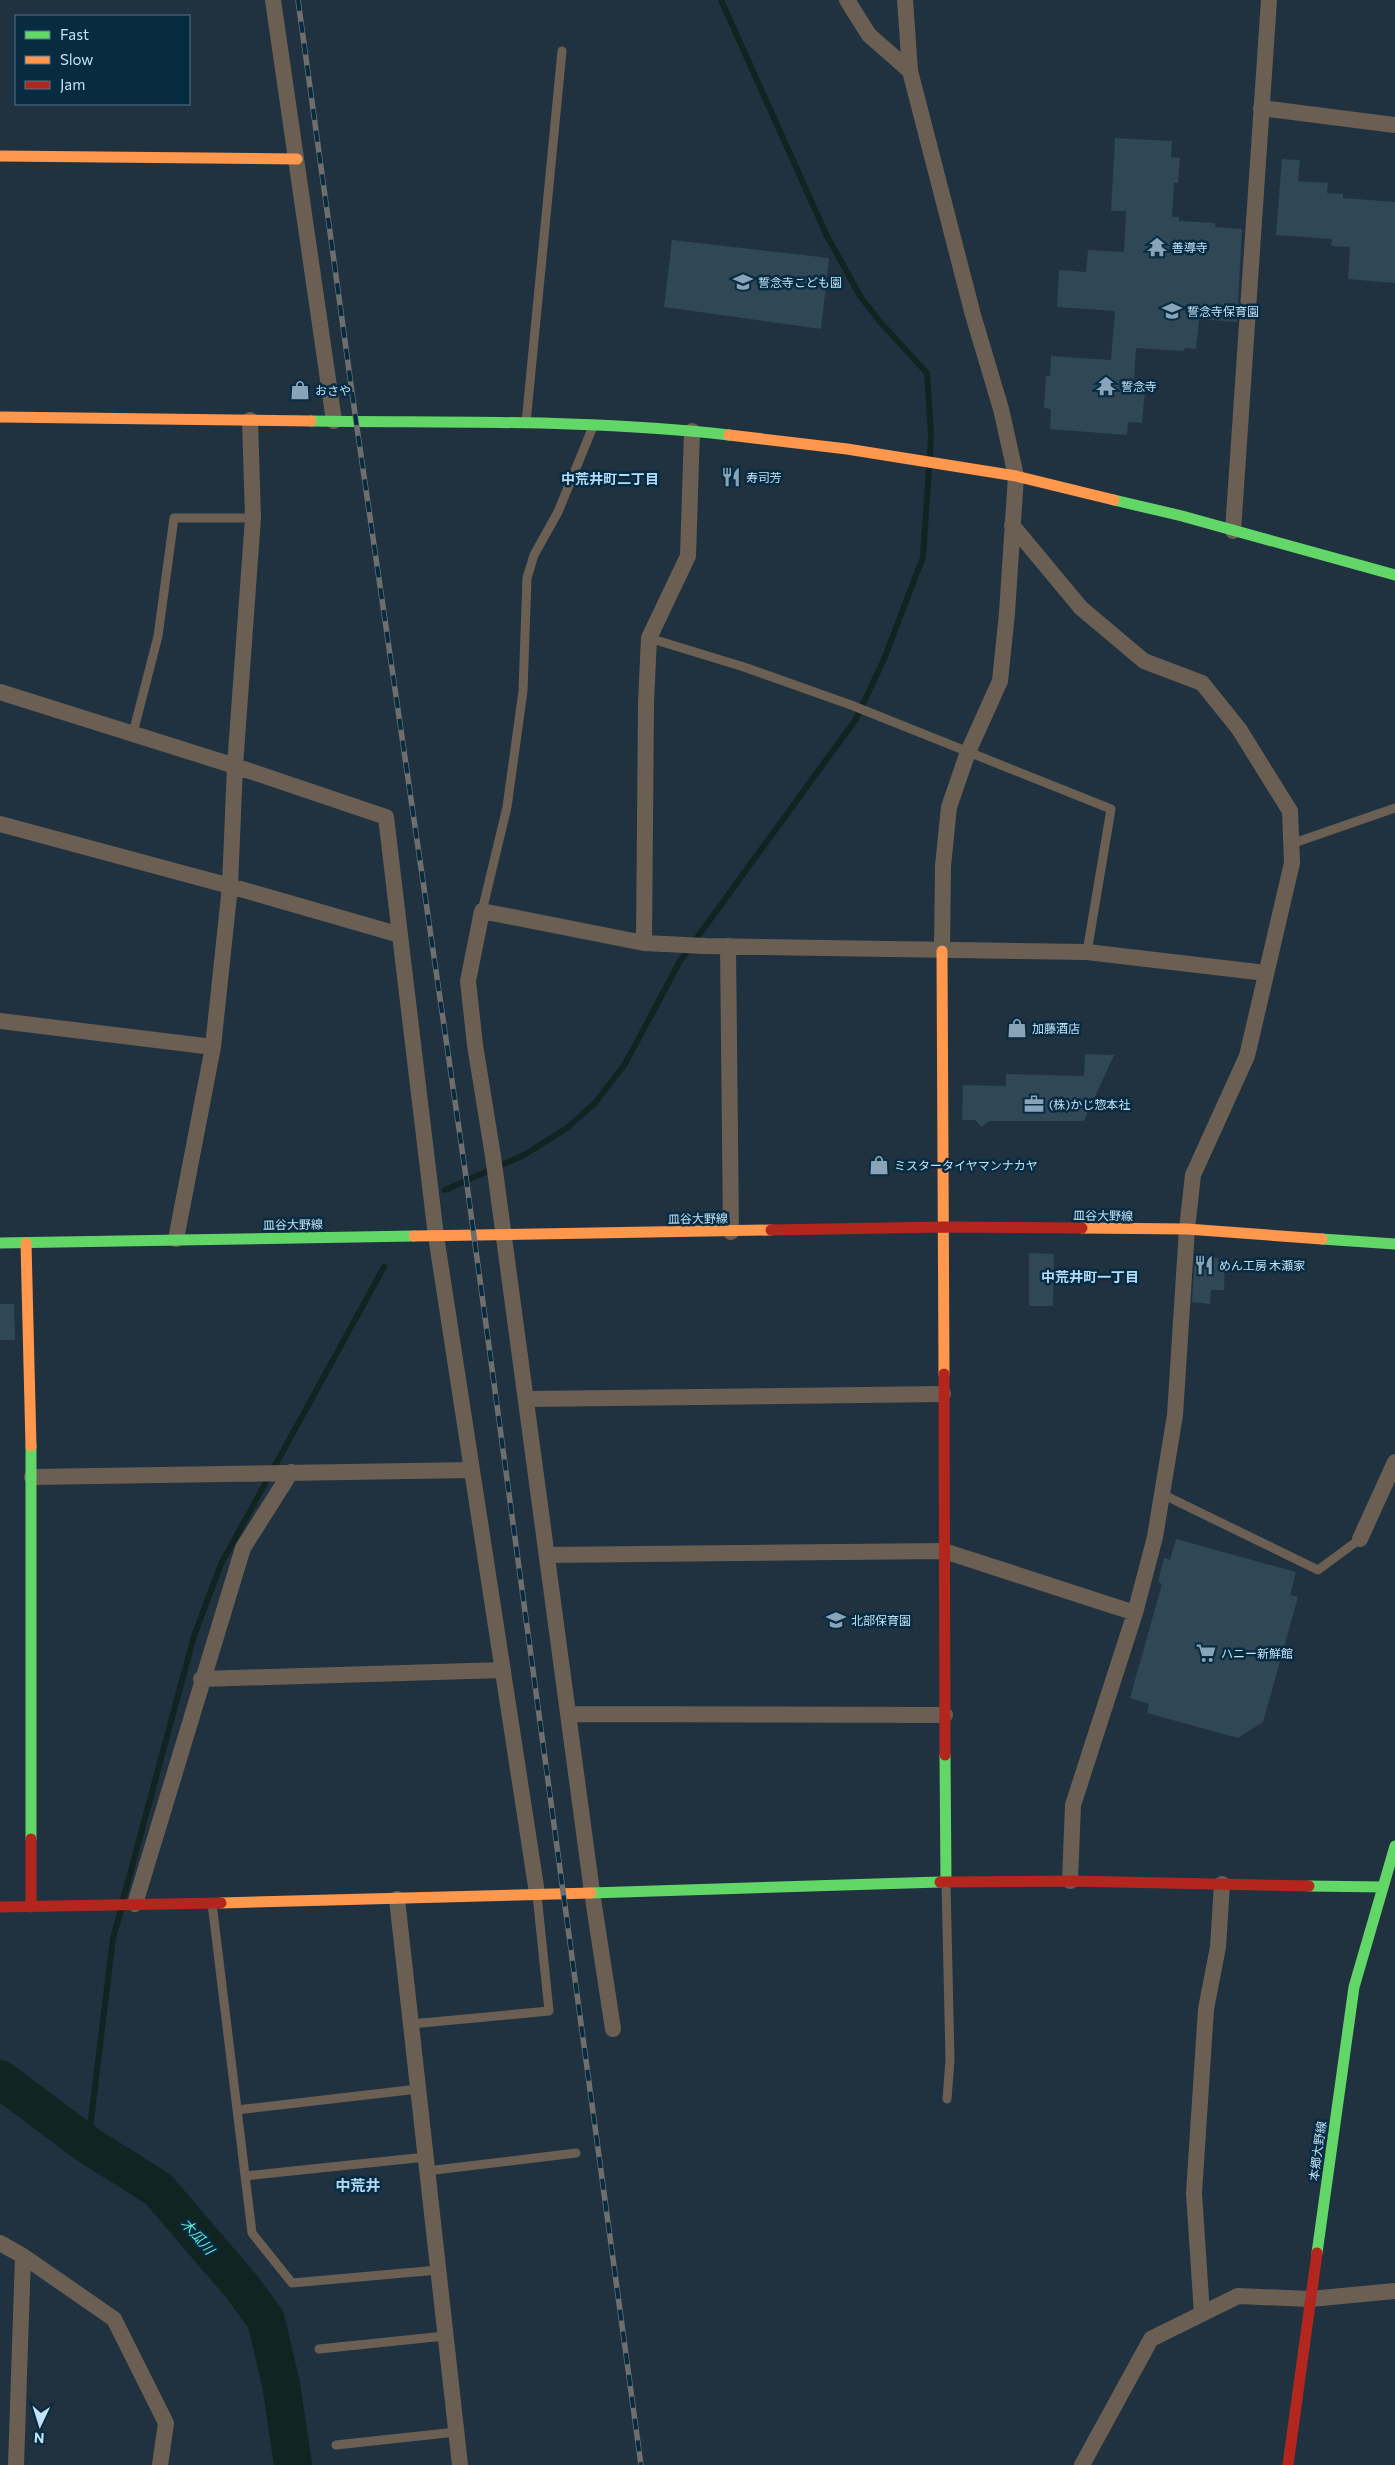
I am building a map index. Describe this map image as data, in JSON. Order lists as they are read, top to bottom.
{
  "streets": {
    "street": ["皿谷大野線", "本郷大野線"]
  },
  "districts": ["中荒井町二丁目", "中荒井町一丁目", "中荒井"],
  "water": ["木瓜川"],
  "places": {
    "temple": ["善導寺", "誓念寺"],
    "school or university": ["誓念寺こども園", "誓念寺保育園", "北部保育園"],
    "shop": ["おさや", "加藤酒店", "ミスタータイヤマンナカヤ"],
    "restaurant": ["寿司芳", "めん工房 木瀬家"],
    "office": ["(株)かじ惣本社"],
    "supermarket": ["ハニー新鮮館"]
  },
  "legend": ["Fast", "Slow", "Jam"],
  "north": "bottom"
}
